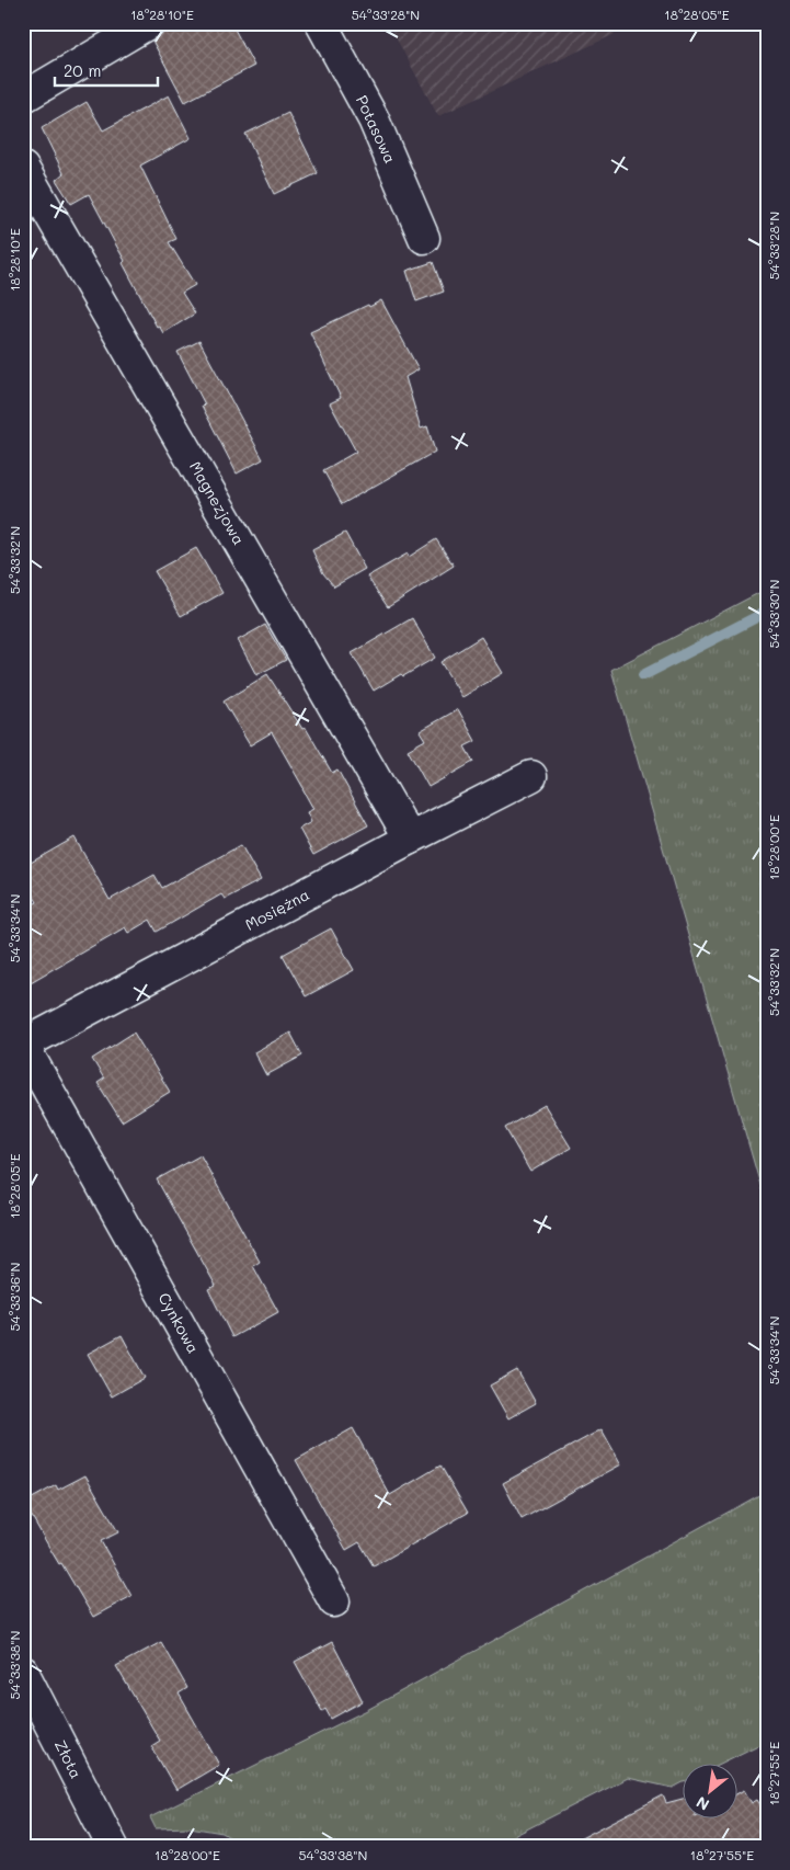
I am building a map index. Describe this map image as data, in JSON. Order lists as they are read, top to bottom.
{
  "streets": {
    "street": [
      "Potasowa",
      "Magnezjowa",
      "Mosiężna",
      "Cynkowa",
      "Złota"
    ]
  },
  "crossings": [
    ["Magnezjowa", "Mosiężna"],
    ["Mosiężna", "Cynkowa"]
  ],
  "scale_bar": "20 m",
  "north": "bottom left",
  "coordinates": [
    "18°28'10\"E",
    "54°33'28\"N",
    "18°28'05\"E",
    "54°33'32\"N",
    "54°33'30\"N",
    "18°28'00\"E",
    "54°33'34\"N",
    "54°33'36\"N",
    "54°33'38\"N",
    "18°27'55\"E"
  ]
}
